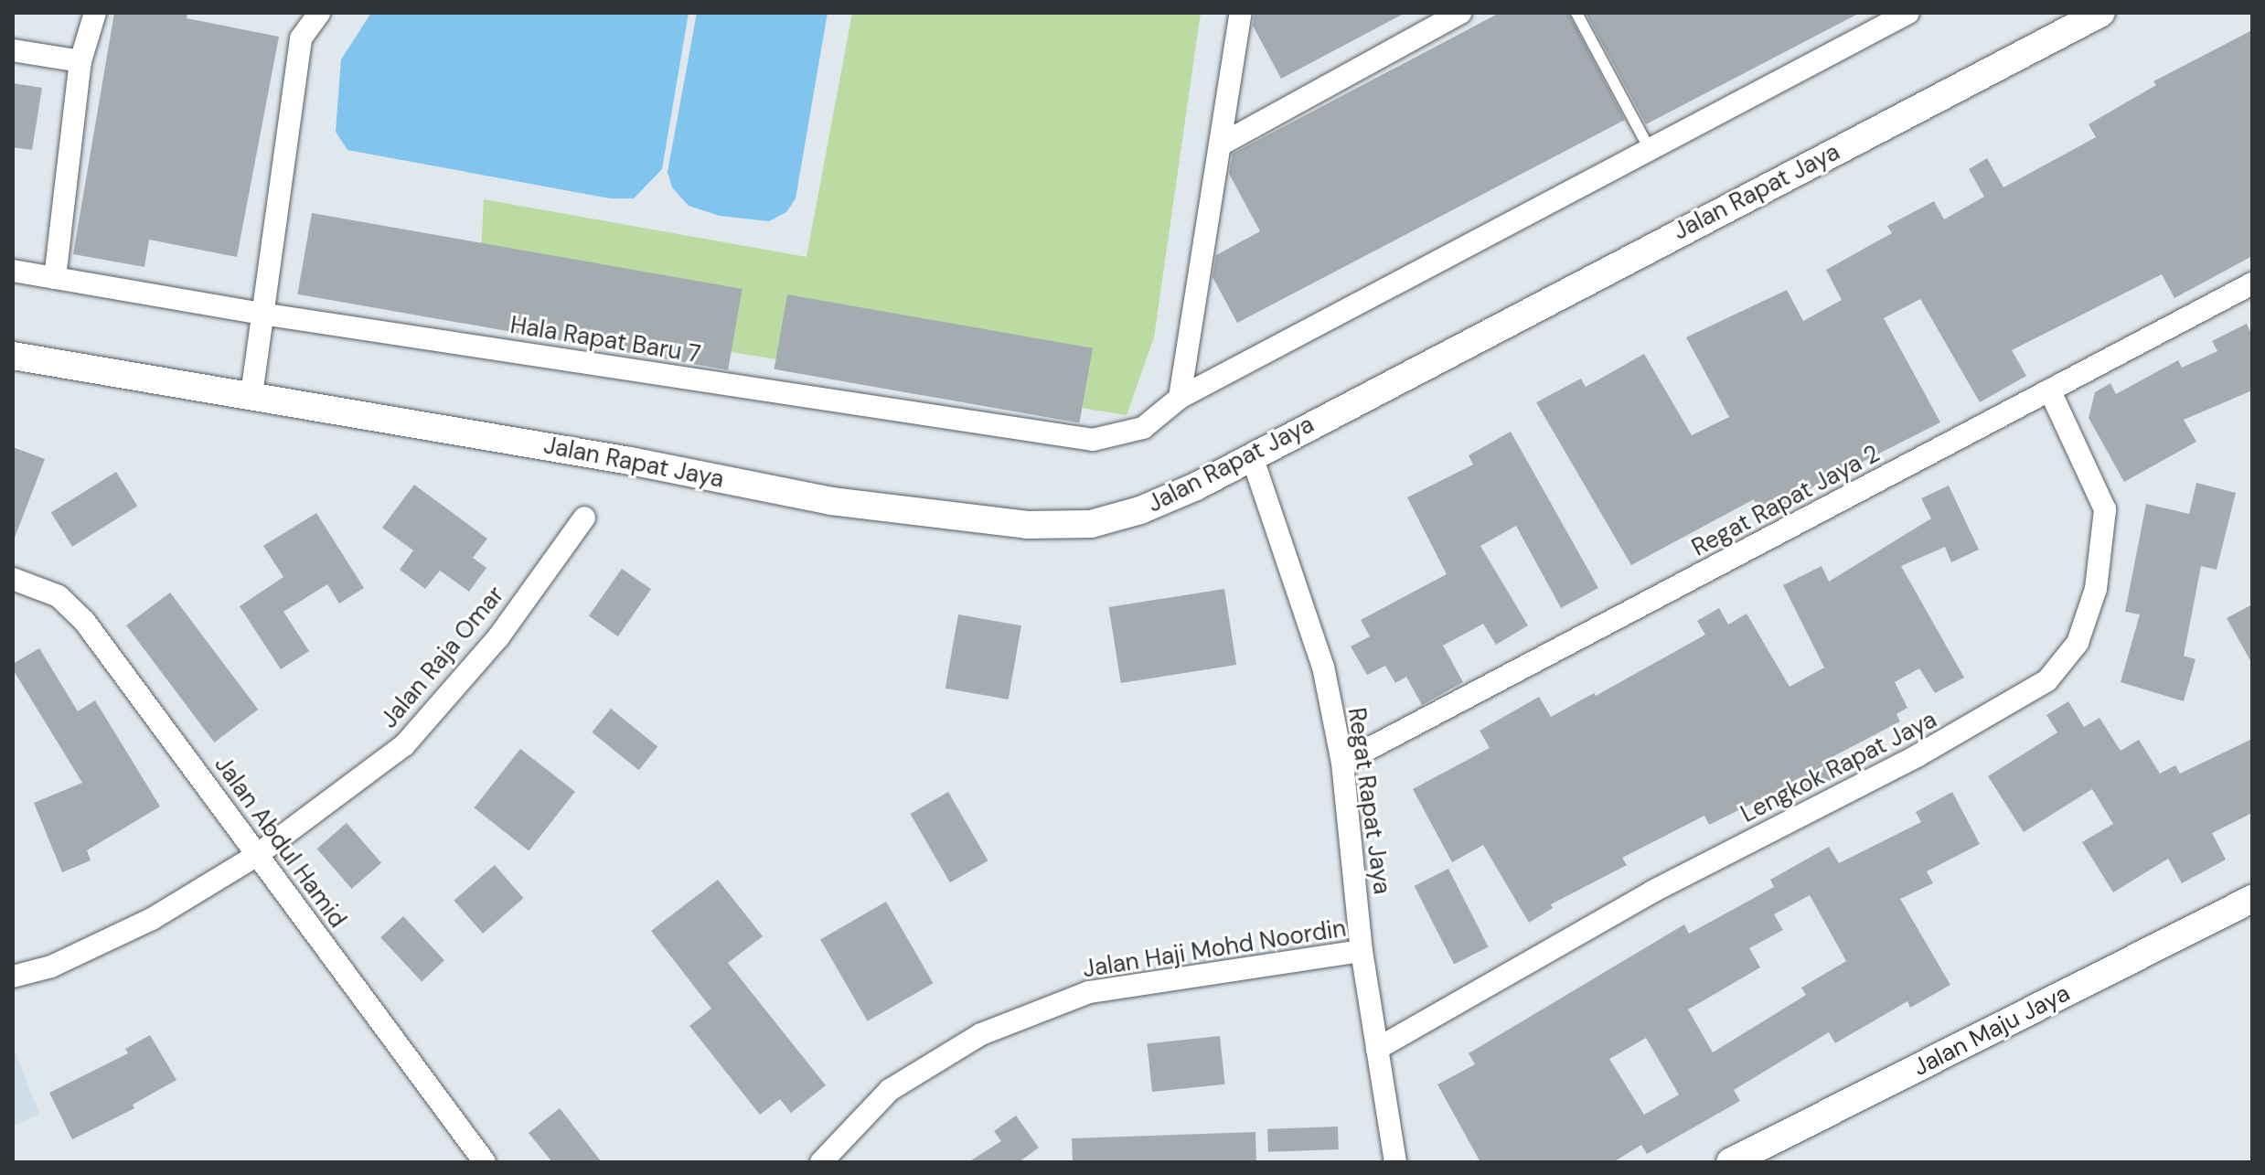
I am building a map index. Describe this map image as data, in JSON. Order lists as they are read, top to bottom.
{
  "streets": {
    "street": [
      "Jalan Rapat Jaya",
      "Hala Rapat Baru 7",
      "Regat Rapat Jaya 2",
      "Jalan Raja Omar",
      "Lengkok Rapat Jaya",
      "Regat Rapat Jaya",
      "Jalan Abdul Hamid",
      "Jalan Haji Mohd Noordin",
      "Jalan Maju Jaya"
    ]
  },
  "crossings": [
    ["Jalan Rapat Jaya", "Regat Rapat Jaya"],
    ["Regat Rapat Jaya 2", "Lengkok Rapat Jaya"],
    ["Regat Rapat Jaya 2", "Regat Rapat Jaya"],
    ["Jalan Raja Omar", "Jalan Abdul Hamid"],
    ["Lengkok Rapat Jaya", "Regat Rapat Jaya"],
    ["Regat Rapat Jaya", "Jalan Haji Mohd Noordin"]
  ]
}
